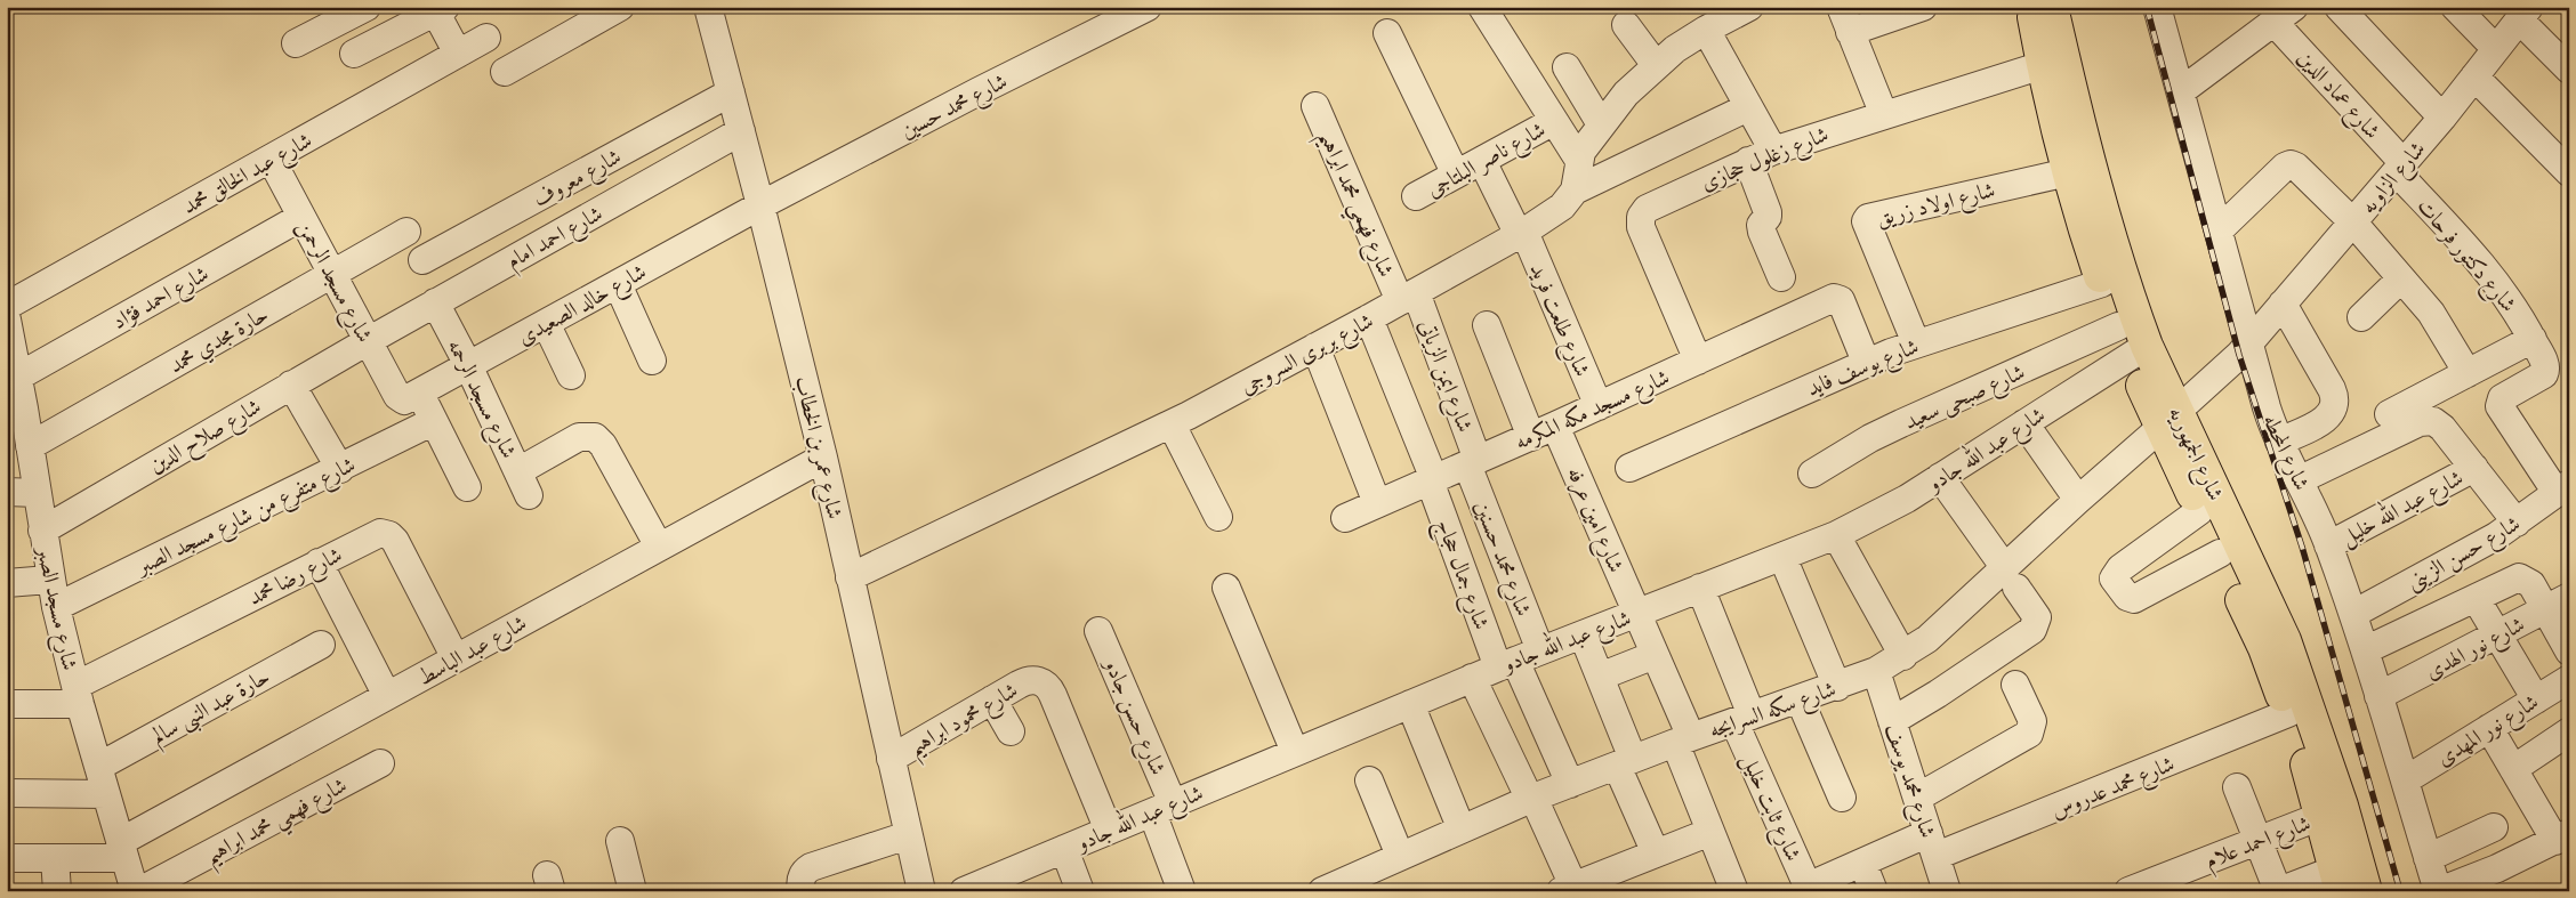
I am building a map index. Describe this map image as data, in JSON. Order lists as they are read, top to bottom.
{
  "streets": {
    "main road": ["شارع الجمهوريه"],
    "street": [
      "شارع عماد الدين",
      "شارع محمد حسين",
      "شارع زغلول حجازى",
      "شارع ناصر البلتاجى",
      "شارع عبد الخالق محمد",
      "شارع معروف",
      "شارع الزاويه",
      "شارع فهمي محمد ابراهيم",
      "شارع اولاد زريق",
      "شارع احمد امام",
      "شارع دكتور فرحات",
      "شارع مسجد الرحمن",
      "شارع احمد فؤاد",
      "شارع خالد الصعيدى",
      "شارع طلعت فريد",
      "حارة مجدي محمد",
      "شارع بربرى السروجى",
      "شارع يوسف فايد",
      "شارع ايمن الزياتى",
      "شارع صبحى سعيد",
      "شارع مسجد الرحمه",
      "شارع مسجد مكه المكرمه",
      "شارع صلاح الدين",
      "شارع عمر بن الخطاب",
      "شارع عبد الله جادو",
      "شارع المحطه",
      "شارع عبد الله خليل",
      "شارع متفرع من شارع مسجد الصبر",
      "شارع امين عرفه",
      "شارع حسن الزينى",
      "شارع محمد حسنين",
      "شارع جمال حجاج",
      "شارع رضا محمد",
      "شارع مسجد الصبر",
      "شارع نور الهدى",
      "شارع عبد الباسط",
      "حارة عبد النبى سالم",
      "شارع سكه السرايجه",
      "شارع حسن جادو",
      "شارع محمود ابراهيم",
      "شارع نور المهدى",
      "شارع محمد يوسف",
      "شارع محمد عدروس",
      "شارع ثابت خليل",
      "شارع احمد علام"
    ]
  },
  "crossings": [
    ["شارع عماد الدين", "شارع الزاويه"],
    ["شارع عماد الدين", "شارع دكتور فرحات"],
    ["شارع محمد حسين", "شارع خالد الصعيدى"],
    ["شارع محمد حسين", "شارع عمر بن الخطاب"],
    ["شارع زغلول حجازى", "شارع مسجد مكه المكرمه"],
    ["شارع زغلول حجازى", "شارع الجمهوريه"],
    ["شارع ناصر البلتاجى", "شارع طلعت فريد"],
    ["شارع عبد الخالق محمد", "شارع مسجد الرحمن"],
    ["شارع معروف", "شارع عمر بن الخطاب"],
    ["شارع الزاويه", "شارع دكتور فرحات"],
    ["شارع الزاويه", "شارع المحطه"],
    ["شارع الزاويه", "شارع سكه السرايجه"],
    ["شارع فهمي محمد ابراهيم", "شارع بربرى السروجى"],
    ["شارع فهمي محمد ابراهيم", "شارع ايمن الزياتى"],
    ["شارع اولاد زريق", "شارع يوسف فايد"],
    ["شارع اولاد زريق", "شارع الجمهوريه"],
    ["شارع احمد امام", "شارع مسجد الرحمن"],
    ["شارع احمد امام", "شارع مسجد الرحمه"],
    ["شارع احمد امام", "شارع صلاح الدين"],
    ["شارع احمد امام", "شارع عمر بن الخطاب"],
    ["شارع دكتور فرحات", "شارع حسن الزينى"],
    ["شارع مسجد الرحمن", "شارع احمد فؤاد"],
    ["شارع مسجد الرحمن", "شارع خالد الصعيدى"],
    ["شارع مسجد الرحمن", "حارة مجدي محمد"],
    ["شارع مسجد الرحمن", "شارع صلاح الدين"],
    ["شارع مسجد الرحمن", "شارع متفرع من شارع مسجد الصبر"],
    ["شارع احمد فؤاد", "شارع مسجد الصبر"],
    ["شارع خالد الصعيدى", "شارع مسجد الرحمه"],
    ["شارع خالد الصعيدى", "شارع عمر بن الخطاب"],
    ["شارع طلعت فريد", "شارع بربرى السروجى"],
    ["شارع طلعت فريد", "شارع مسجد مكه المكرمه"],
    ["حارة مجدي محمد", "شارع مسجد الصبر"],
    ["شارع بربرى السروجى", "شارع ايمن الزياتى"],
    ["شارع بربرى السروجى", "شارع عمر بن الخطاب"],
    ["شارع بربرى السروجى", "شارع جمال حجاج"],
    ["شارع يوسف فايد", "شارع مسجد مكه المكرمه"],
    ["شارع يوسف فايد", "شارع الجمهوريه"],
    ["شارع ايمن الزياتى", "شارع مسجد مكه المكرمه"],
    ["شارع ايمن الزياتى", "شارع محمد حسنين"],
    ["شارع صبحى سعيد", "شارع الجمهوريه"],
    ["شارع مسجد الرحمه", "شارع عبد الباسط"],
    ["شارع مسجد مكه المكرمه", "شارع امين عرفه"],
    ["شارع مسجد مكه المكرمه", "شارع محمد حسنين"],
    ["شارع مسجد مكه المكرمه", "شارع جمال حجاج"],
    ["شارع صلاح الدين", "شارع مسجد الصبر"],
    ["شارع عمر بن الخطاب", "شارع عبد الباسط"],
    ["شارع عمر بن الخطاب", "شارع محمود ابراهيم"],
    ["شارع عبد الله جادو", "شارع الجمهوريه"],
    ["شارع عبد الله جادو", "شارع امين عرفه"],
    ["شارع عبد الله جادو", "شارع محمد حسنين"],
    ["شارع عبد الله جادو", "شارع جمال حجاج"],
    ["شارع عبد الله جادو", "شارع حسن جادو"],
    ["شارع عبد الله جادو", "شارع محمود ابراهيم"],
    ["شارع عبد الله جادو", "شارع ثابت خليل"],
    ["شارع المحطه", "شارع عبد الله خليل"],
    ["شارع المحطه", "شارع حسن الزينى"],
    ["شارع المحطه", "شارع نور الهدى"],
    ["شارع المحطه", "شارع سكه السرايجه"],
    ["شارع المحطه", "شارع نور المهدى"],
    ["شارع الجمهوريه", "شارع سكه السرايجه"],
    ["شارع الجمهوريه", "شارع محمد عدروس"],
    ["شارع الجمهوريه", "شارع احمد علام"],
    ["شارع متفرع من شارع مسجد الصبر", "شارع مسجد الصبر"],
    ["شارع امين عرفه", "شارع سكه السرايجه"],
    ["شارع جمال حجاج", "شارع سكه السرايجه"],
    ["شارع رضا محمد", "شارع مسجد الصبر"],
    ["شارع رضا محمد", "شارع عبد الباسط"],
    ["شارع مسجد الصبر", "شارع عبد الباسط"],
    ["شارع مسجد الصبر", "حارة عبد النبى سالم"],
    ["شارع سكه السرايجه", "شارع محمد يوسف"],
    ["شارع سكه السرايجه", "شارع ثابت خليل"],
    ["شارع محمد يوسف", "شارع محمد عدروس"],
    ["شارع محمد عدروس", "شارع ثابت خليل"]
  ]
}
